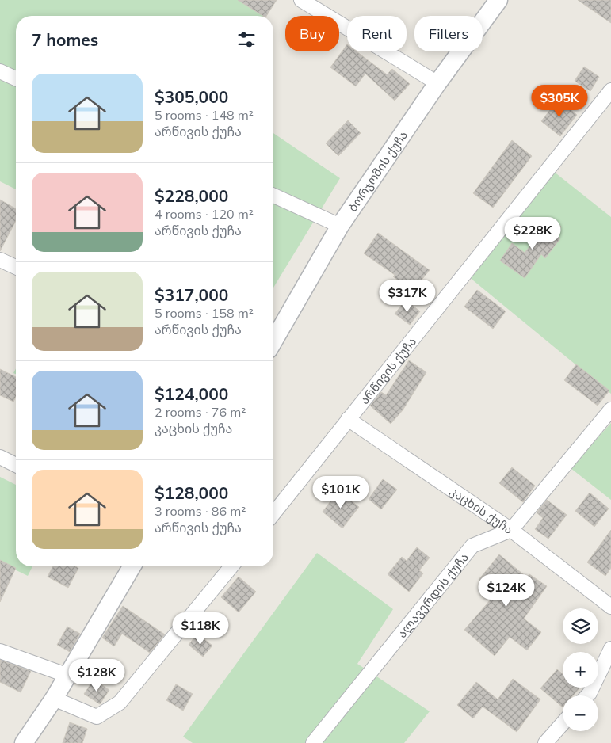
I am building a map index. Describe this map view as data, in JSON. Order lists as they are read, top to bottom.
{
  "streets": {
    "street": [
      "ბორჯომის ქუჩა",
      "არწივის ქუჩა",
      "კაცხის ქუჩა",
      "ალავერდის ქუჩა"
    ]
  },
  "crossings": [
    ["არწივის ქუჩა", "კაცხის ქუჩა"],
    ["კაცხის ქუჩა", "ალავერდის ქუჩა"]
  ],
  "page": {
    "chip": ["Buy", "Rent", "Filters"],
    "heading": "7 homes",
    "list": [
      {
        "name": "$305,000",
        "note": "5 rooms · 148 m² · არწივის ქუჩა"
      },
      {
        "name": "$228,000",
        "note": "4 rooms · 120 m² · არწივის ქუჩა"
      },
      {
        "name": "$317,000",
        "note": "5 rooms · 158 m² · არწივის ქუჩა"
      },
      {
        "name": "$124,000",
        "note": "2 rooms · 76 m² · კაცხის ქუჩა"
      },
      {
        "name": "$128,000",
        "note": "3 rooms · 86 m² · არწივის ქუჩა"
      }
    ],
    "price": [
      "$305K",
      "$228K",
      "$317K",
      "$101K",
      "$124K",
      "$118K",
      "$128K"
    ],
    "map_buttons": ["+", "−"]
  }
}
